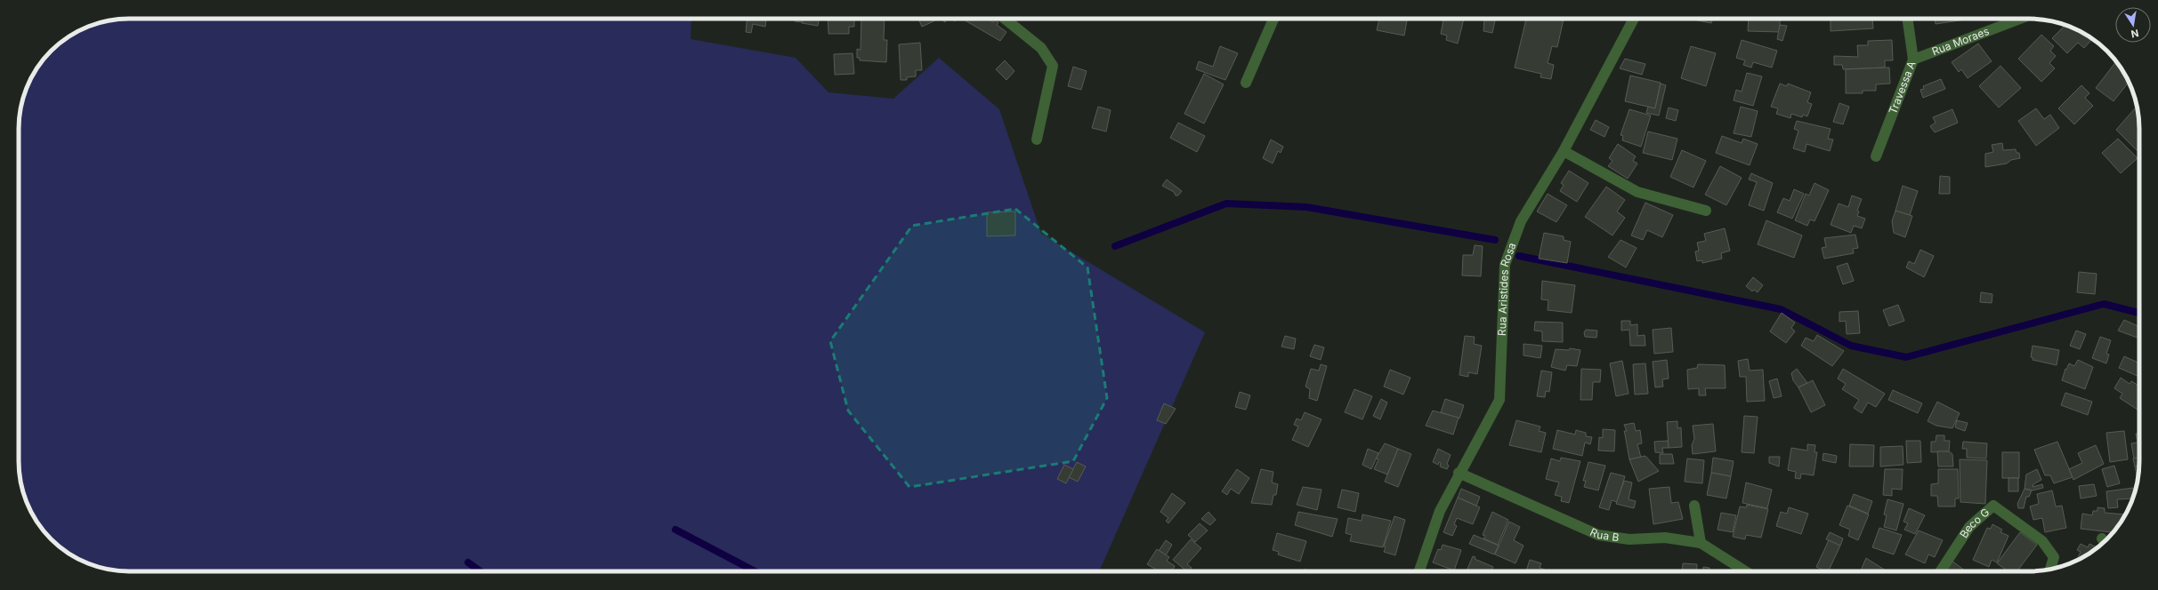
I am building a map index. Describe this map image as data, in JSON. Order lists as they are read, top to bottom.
{
  "streets": {
    "street": [
      "Rua Moraes",
      "Travessa A",
      "Rua Aristides Rosa",
      "Beco G",
      "Rua B"
    ]
  },
  "crossings": [
    ["Rua Moraes", "Travessa A"],
    ["Rua Aristides Rosa", "Rua B"]
  ],
  "north": "bottom"
}
